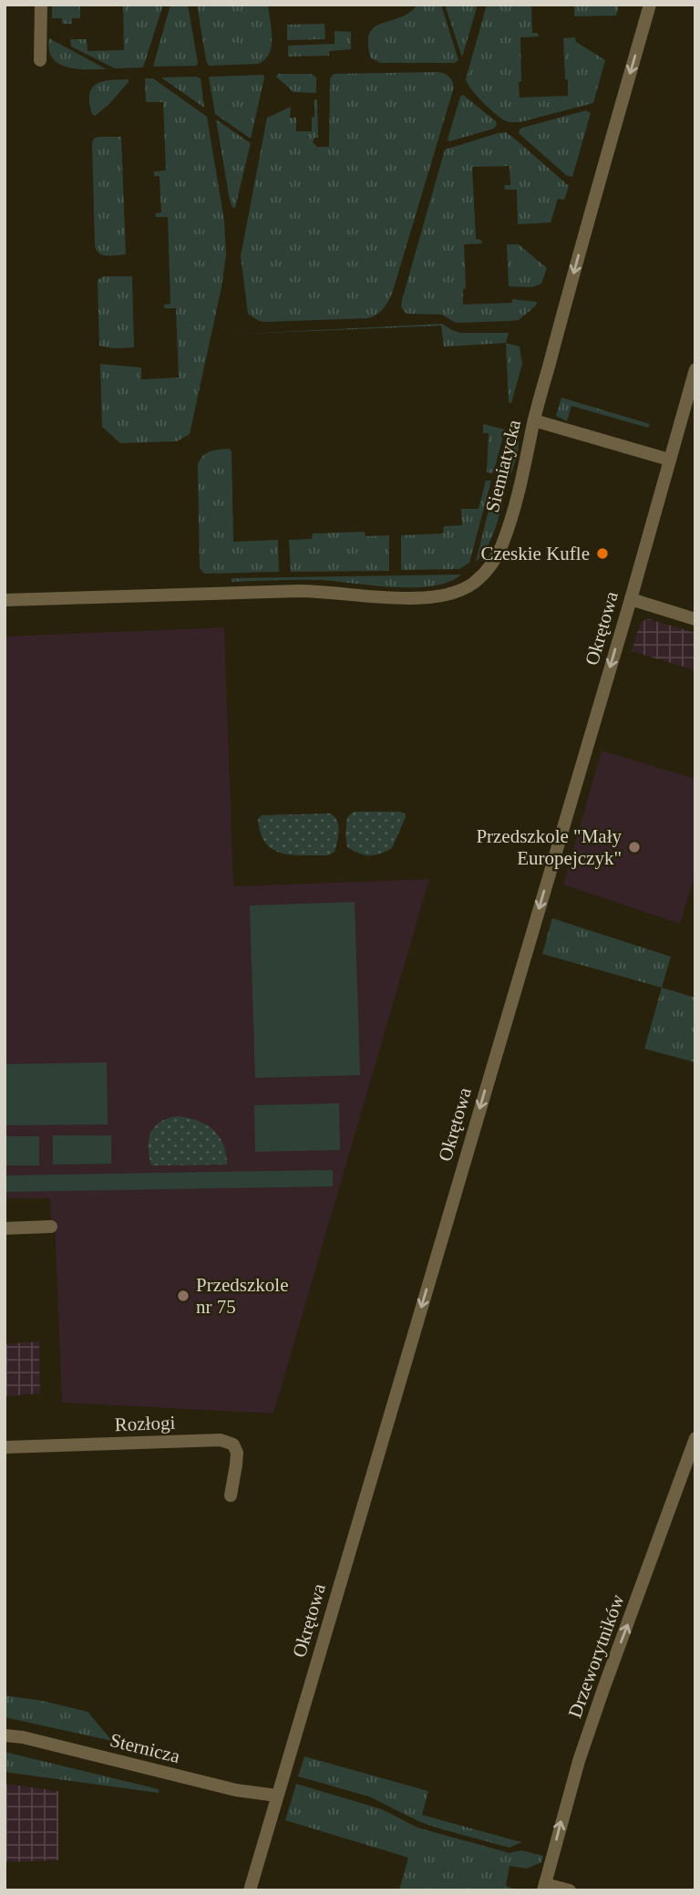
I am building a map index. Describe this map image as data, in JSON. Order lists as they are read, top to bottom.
{
  "streets": {
    "street": [
      "Siemiatycka",
      "Okrętowa",
      "Rozłogi",
      "Drzeworytników",
      "Sternicza"
    ]
  },
  "crossings": [
    ["Okrętowa", "Sternicza"]
  ],
  "one_way": ["Siemiatycka", "Okrętowa", "Drzeworytników"],
  "places": ["Czeskie Kufle", "Przedszkole \"Mały Europejczyk\"", "Przedszkole nr 75"]
}
